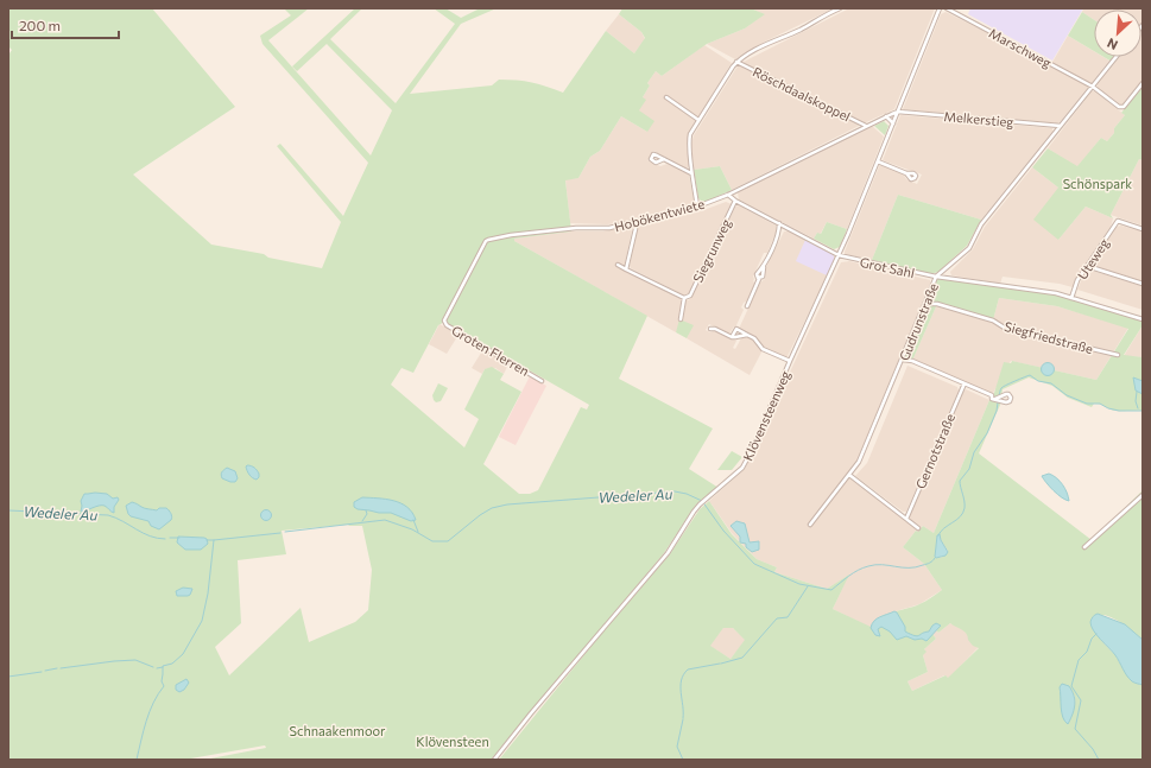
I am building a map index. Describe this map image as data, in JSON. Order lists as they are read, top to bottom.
{
  "streets": {
    "street": [
      "Marschweg",
      "Röschdaalskoppel",
      "Melkerstieg",
      "Hobökentwiete",
      "Siegrunweg",
      "Uteweg",
      "Grot Sahl",
      "Gudrunstraße",
      "Siegfriedstraße",
      "Groten Flerren",
      "Klövensteenweg",
      "Gernotstraße"
    ]
  },
  "crossings": [
    ["Marschweg", "Gudrunstraße"],
    ["Röschdaalskoppel", "Hobökentwiete"],
    ["Melkerstieg", "Hobökentwiete"],
    ["Melkerstieg", "Gudrunstraße"],
    ["Melkerstieg", "Klövensteenweg"],
    ["Hobökentwiete", "Grot Sahl"],
    ["Hobökentwiete", "Groten Flerren"],
    ["Hobökentwiete", "Klövensteenweg"],
    ["Siegrunweg", "Grot Sahl"],
    ["Uteweg", "Grot Sahl"],
    ["Grot Sahl", "Gudrunstraße"],
    ["Grot Sahl", "Klövensteenweg"],
    ["Gudrunstraße", "Siegfriedstraße"]
  ],
  "water": ["Wedeler Au"],
  "parks": ["Schönspark", "Schnaakenmoor", "Klövensteen"],
  "scale_bar": "200 m",
  "north": "bottom left"
}
